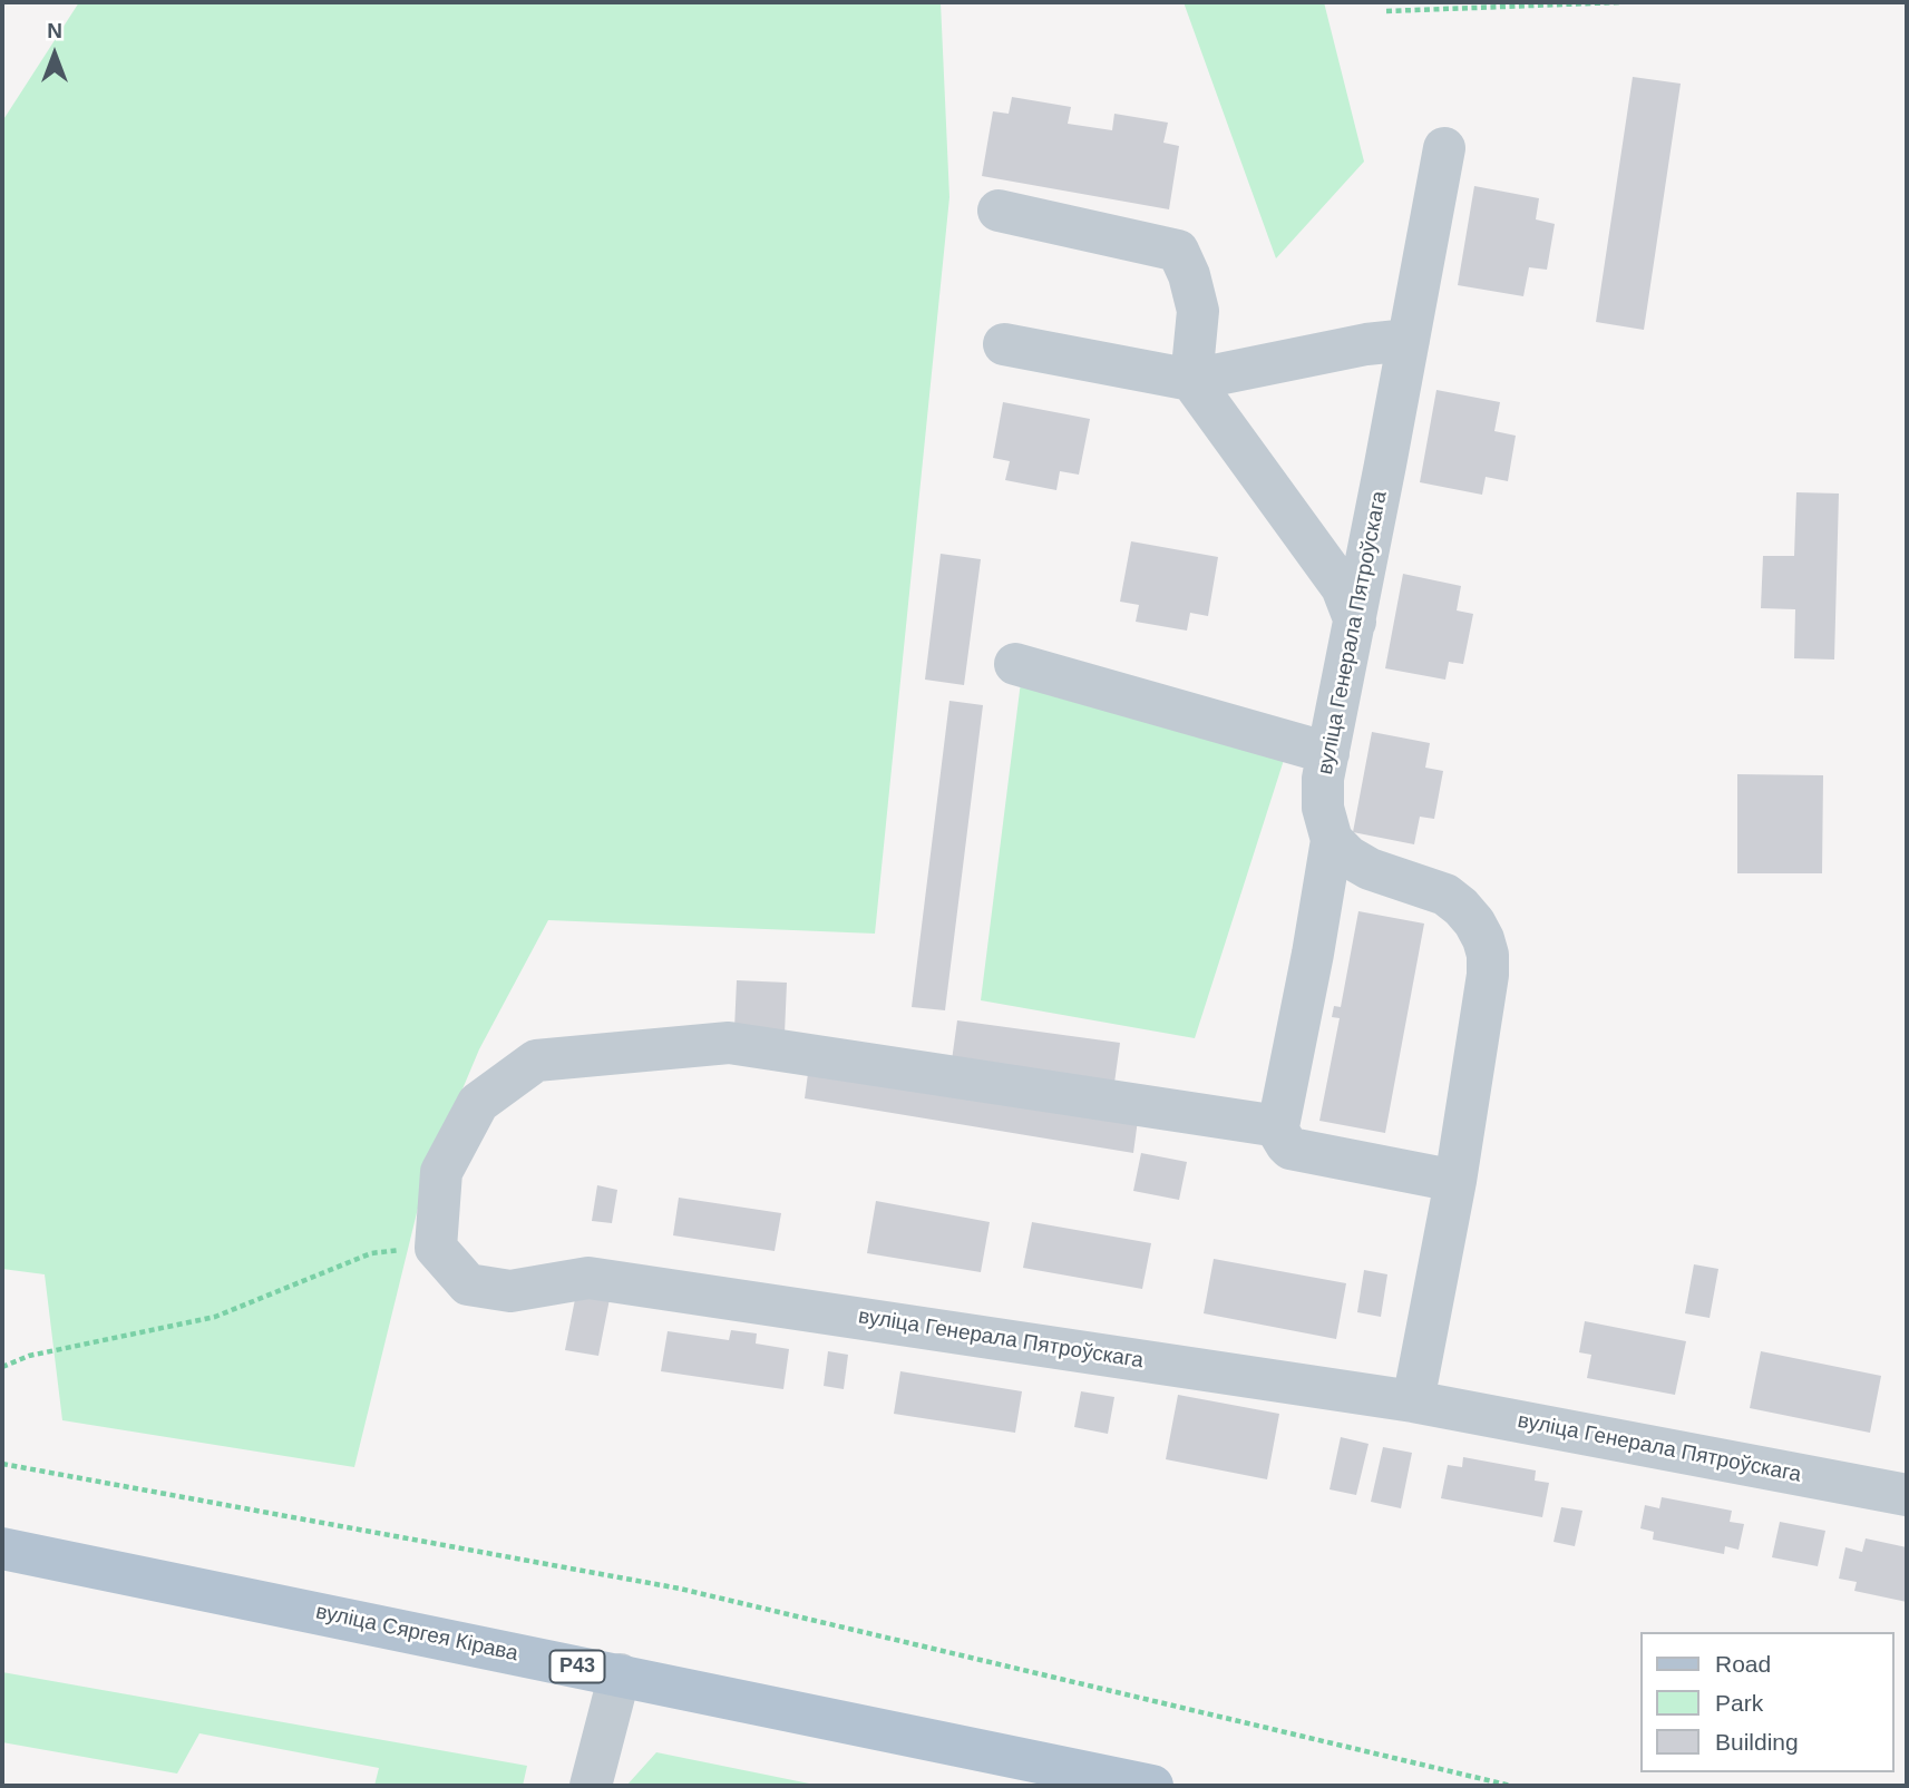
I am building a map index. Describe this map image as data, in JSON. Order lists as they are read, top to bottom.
{
  "streets": {
    "main road": ["вуліца Сяргея Кірава", "Р43"],
    "street": ["вуліца Генерала Пятроўскага"]
  },
  "legend": ["Road", "Park", "Building"],
  "north": "top"
}
